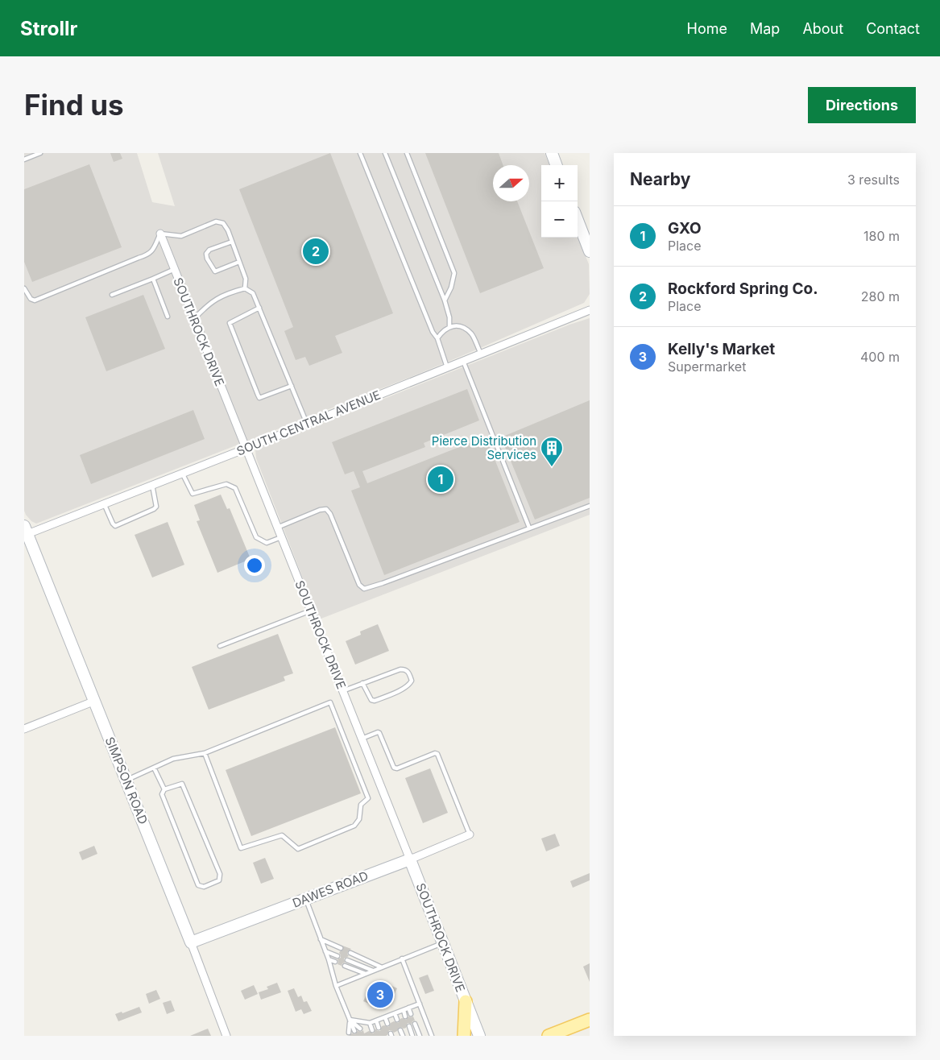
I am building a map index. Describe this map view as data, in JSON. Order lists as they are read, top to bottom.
{
  "streets": {
    "street": [
      "SOUTHROCK DRIVE",
      "SOUTH CENTRAL AVENUE",
      "SIMPSON ROAD",
      "DAWES ROAD"
    ]
  },
  "crossings": [
    ["SOUTHROCK DRIVE", "SOUTH CENTRAL AVENUE"],
    ["SOUTHROCK DRIVE", "DAWES ROAD"],
    ["SOUTH CENTRAL AVENUE", "SIMPSON ROAD"],
    ["SIMPSON ROAD", "DAWES ROAD"]
  ],
  "places": {
    "building": ["Pierce Distribution Services"]
  },
  "north": "right",
  "page": {
    "header": "Strollr",
    "nav": [
      "Home",
      "Map",
      "About",
      "Contact"
    ],
    "buttons": "Directions",
    "title": "Find us",
    "heading": ["Nearby", "3 results"],
    "map_buttons": ["+", "−"],
    "list": [
      {
        "mark": "1",
        "name": "GXO",
        "note": "Place",
        "value": "180 m"
      },
      {
        "mark": "2",
        "name": "Rockford Spring Co.",
        "note": "Place",
        "value": "280 m"
      },
      {
        "mark": "3",
        "name": "Kelly's Market",
        "note": "Supermarket",
        "value": "400 m"
      }
    ],
    "pins": ["2", "1", "3"]
  }
}
